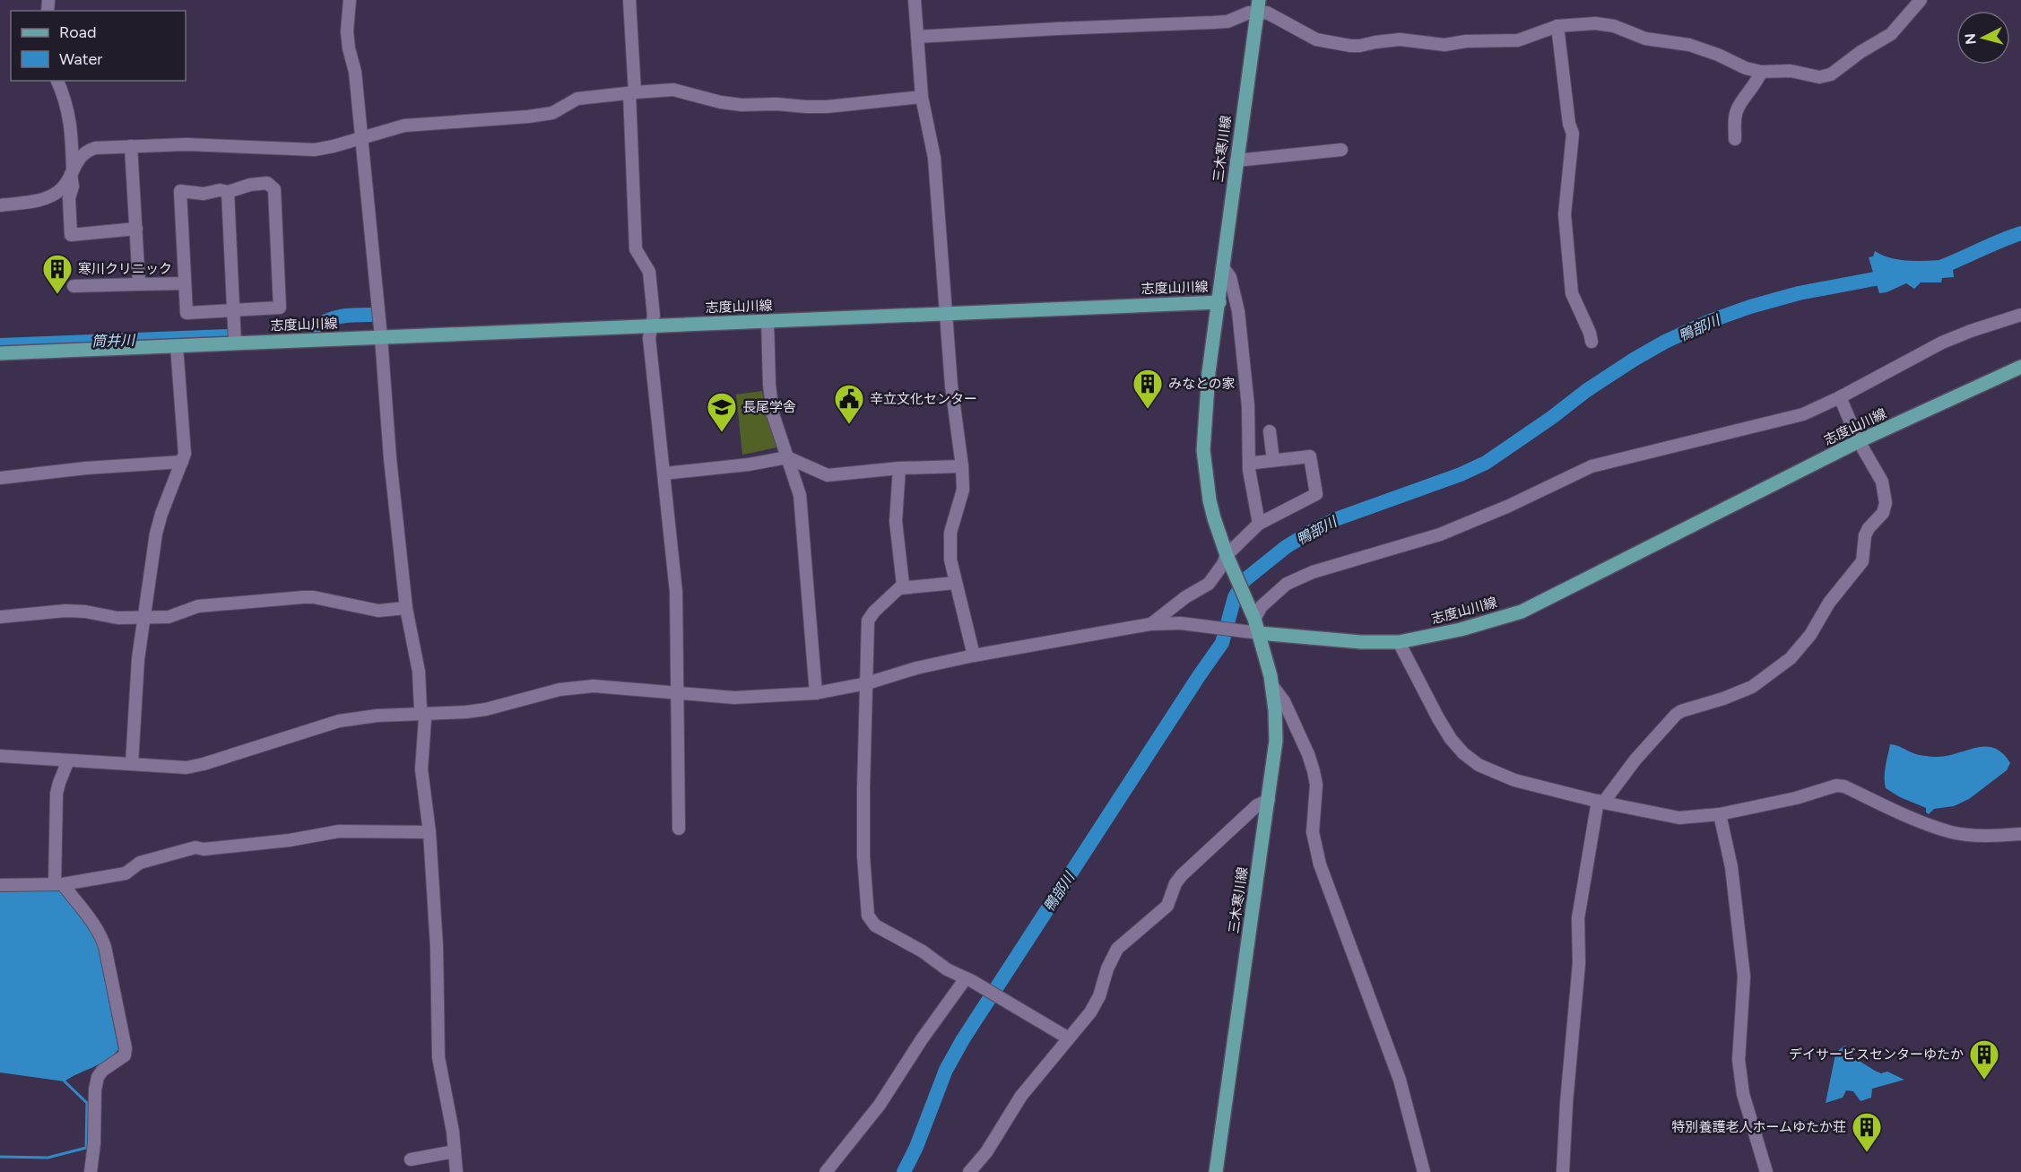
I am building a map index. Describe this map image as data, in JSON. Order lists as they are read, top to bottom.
{
  "streets": {
    "main road": ["三木寒川線", "志度山川線"]
  },
  "crossings": [
    ["三木寒川線", "志度山川線"]
  ],
  "water": ["鴨部川", "筒井川"],
  "places": {
    "building": [
      "寒川クリニック",
      "みなとの家",
      "デイサービスセンターゆたか",
      "特別養護老人ホームゆたか荘"
    ],
    "public building": ["辛立文化センター"],
    "school or university": ["長尾学舎"]
  },
  "legend": ["Road", "Water"],
  "north": "left"
}
